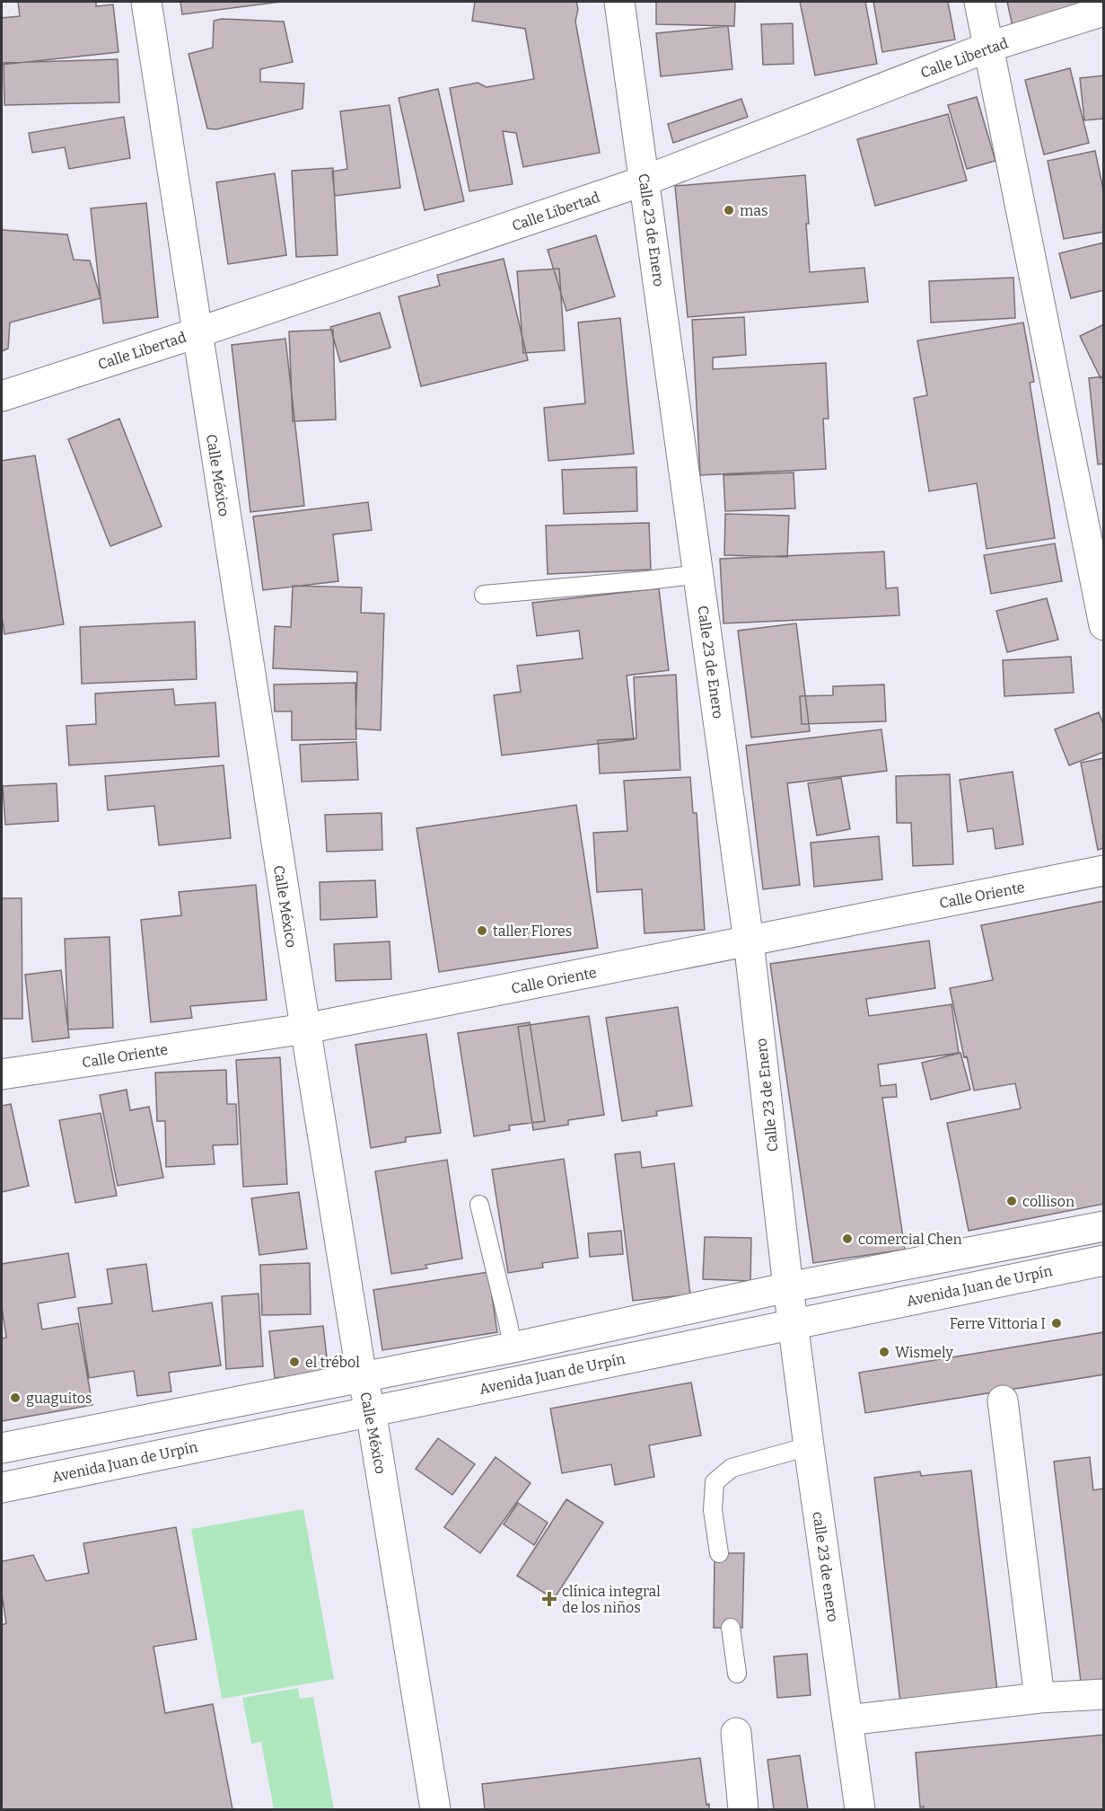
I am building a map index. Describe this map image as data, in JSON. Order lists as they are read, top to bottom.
{
  "streets": {
    "street": [
      "Calle Libertad",
      "Calle 23 de Enero",
      "Calle México",
      "Calle Oriente",
      "Avenida Juan de Urpín",
      "calle 23 de enero"
    ]
  },
  "crossings": [
    ["Calle Libertad", "Calle 23 de Enero"],
    ["Calle Libertad", "Calle México"],
    ["Calle 23 de Enero", "Calle Oriente"],
    ["Calle 23 de Enero", "Avenida Juan de Urpín"],
    ["Calle 23 de Enero", "calle 23 de enero"],
    ["Calle México", "Calle Oriente"],
    ["Calle México", "Avenida Juan de Urpín"],
    ["Avenida Juan de Urpín", "calle 23 de enero"]
  ],
  "places": {
    "other": [
      "mas",
      "taller Flores",
      "collison",
      "comercial Chen",
      "Ferre Vittoria I",
      "Wismely",
      "el trébol",
      "guaguitos"
    ],
    "health": ["clínica integral de los niños"]
  }
}
